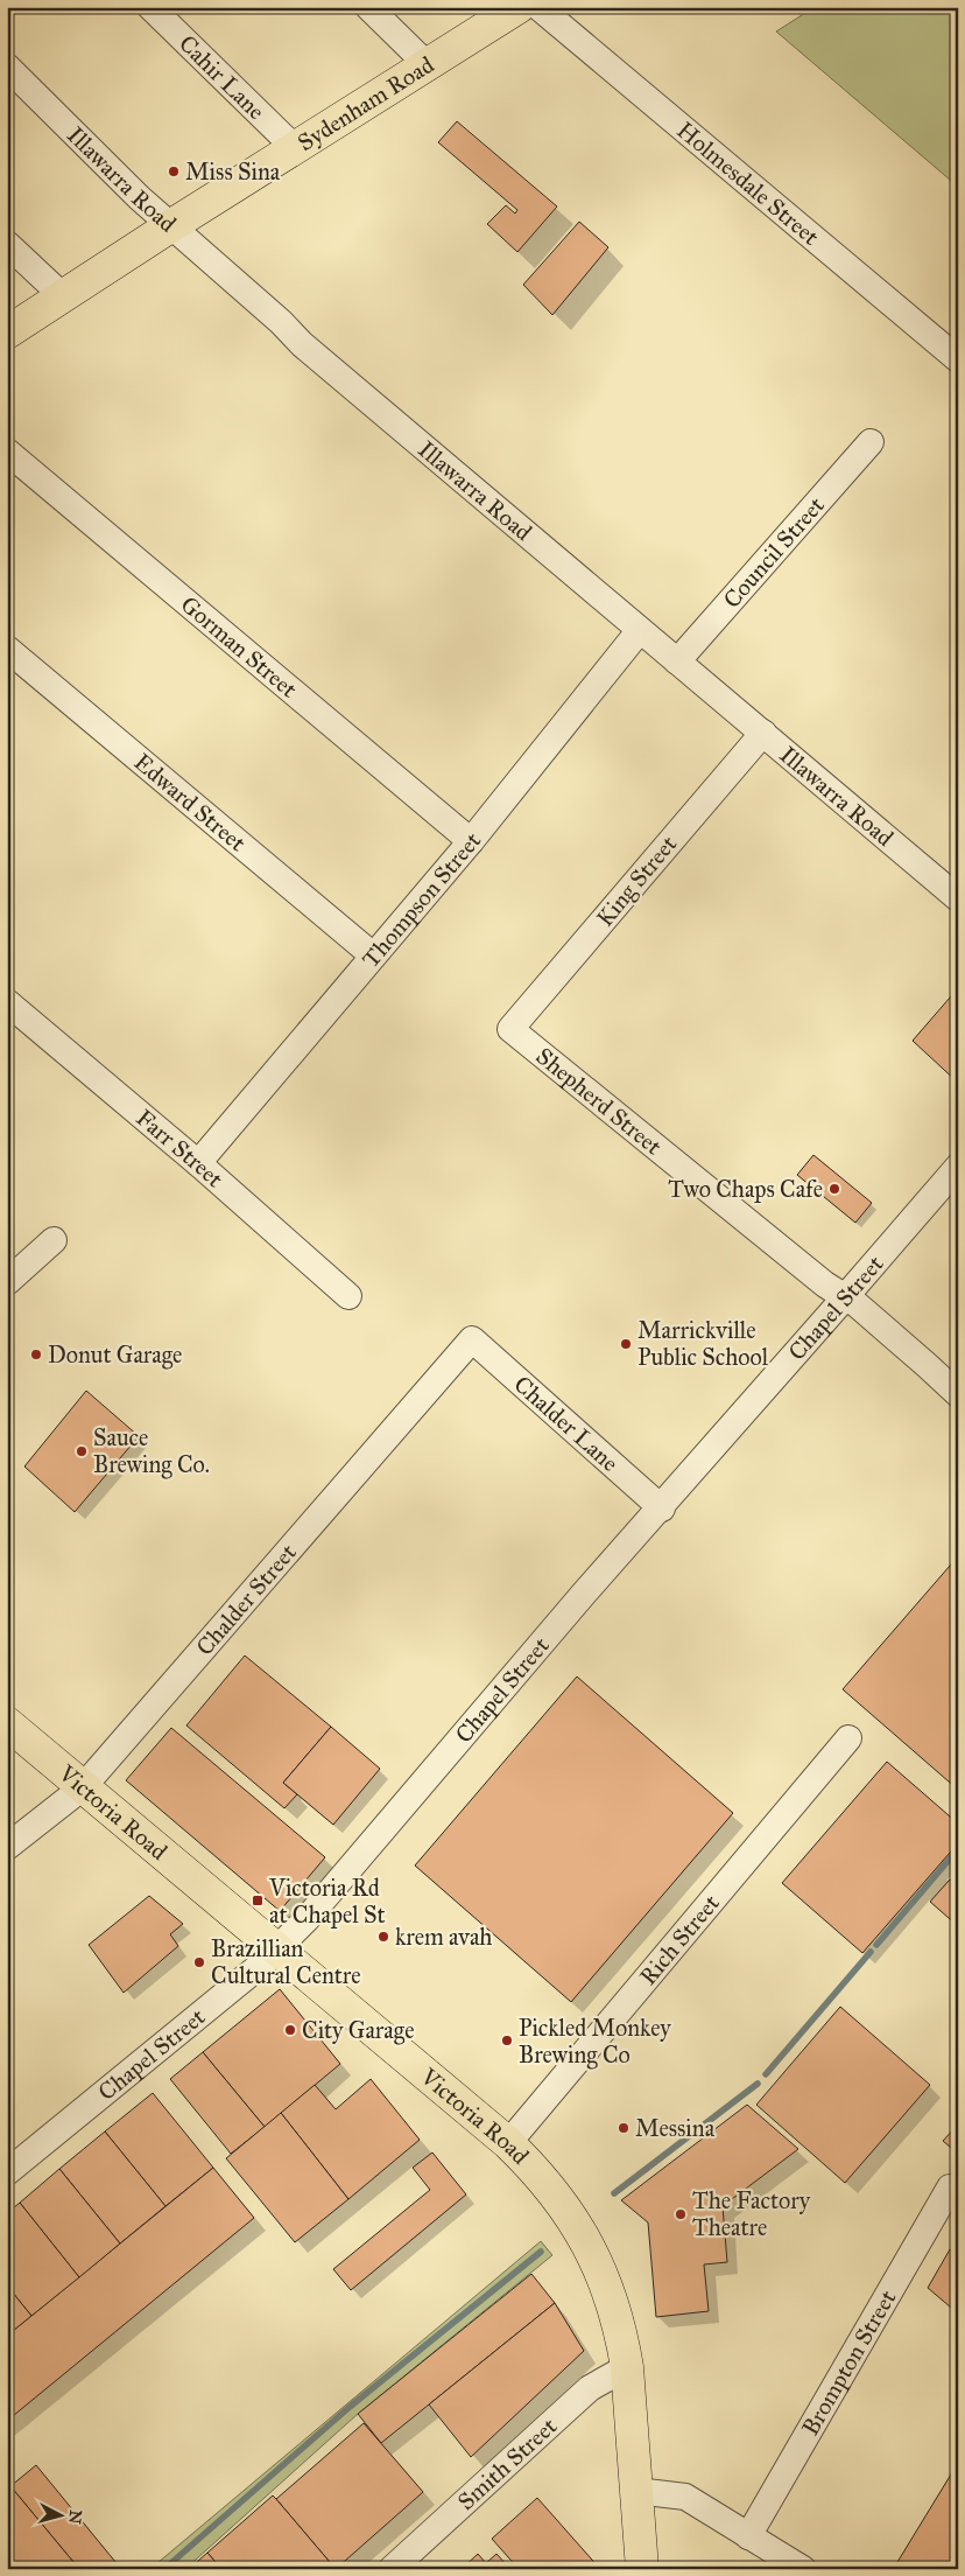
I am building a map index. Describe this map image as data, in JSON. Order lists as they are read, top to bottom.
{
  "streets": {
    "main road": ["Sydenham Road", "Victoria Road"],
    "street": [
      "Cahir Lane",
      "Illawarra Road",
      "Holmesdale Street",
      "Council Street",
      "Gorman Street",
      "Edward Street",
      "King Street",
      "Thompson Street",
      "Shepherd Street",
      "Farr Street",
      "Chapel Street",
      "Chalder Lane",
      "Chalder Street",
      "Rich Street",
      "Brompton Street",
      "Smith Street"
    ]
  },
  "crossings": [
    ["Cahir Lane", "Sydenham Road"],
    ["Sydenham Road", "Illawarra Road"],
    ["Illawarra Road", "Council Street"],
    ["Illawarra Road", "King Street"],
    ["Illawarra Road", "Thompson Street"],
    ["Gorman Street", "Thompson Street"],
    ["Edward Street", "Thompson Street"],
    ["King Street", "Shepherd Street"],
    ["Thompson Street", "Farr Street"],
    ["Shepherd Street", "Chapel Street"],
    ["Chapel Street", "Chalder Lane"],
    ["Chapel Street", "Victoria Road"],
    ["Chalder Lane", "Chalder Street"],
    ["Chalder Street", "Victoria Road"],
    ["Victoria Road", "Rich Street"],
    ["Victoria Road", "Smith Street"]
  ],
  "places": {
    "other": [
      "Miss Sina",
      "Two Chaps Cafe",
      "Marrickville Public School",
      "Donut Garage",
      "Sauce Brewing Co.",
      "krem avah",
      "Brazillian Cultural Centre",
      "City Garage",
      "Pickled Monkey Brewing Co",
      "Messina",
      "The Factory Theatre"
    ],
    "transit": ["Victoria Rd at Chapel St"]
  },
  "north": "right"
}
